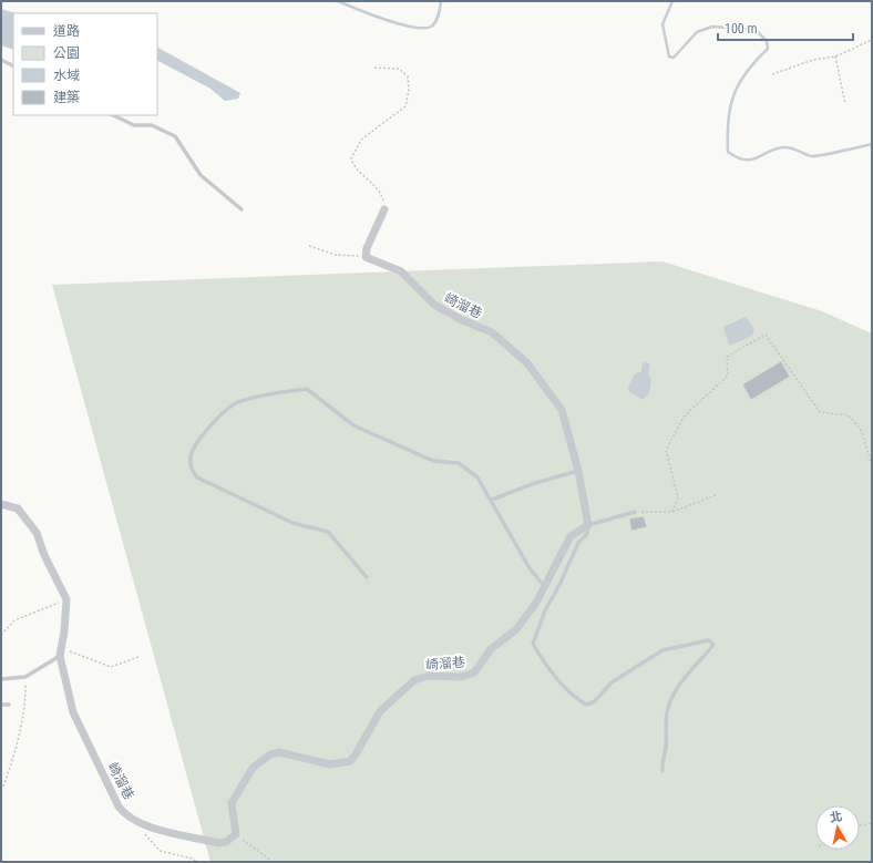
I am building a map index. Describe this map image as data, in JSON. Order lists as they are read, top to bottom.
{
  "streets": {
    "street": ["崎溜巷"]
  },
  "legend": [
    "道路",
    "公園",
    "水域",
    "建築"
  ],
  "scale_bar": "100 m",
  "north": "top"
}
